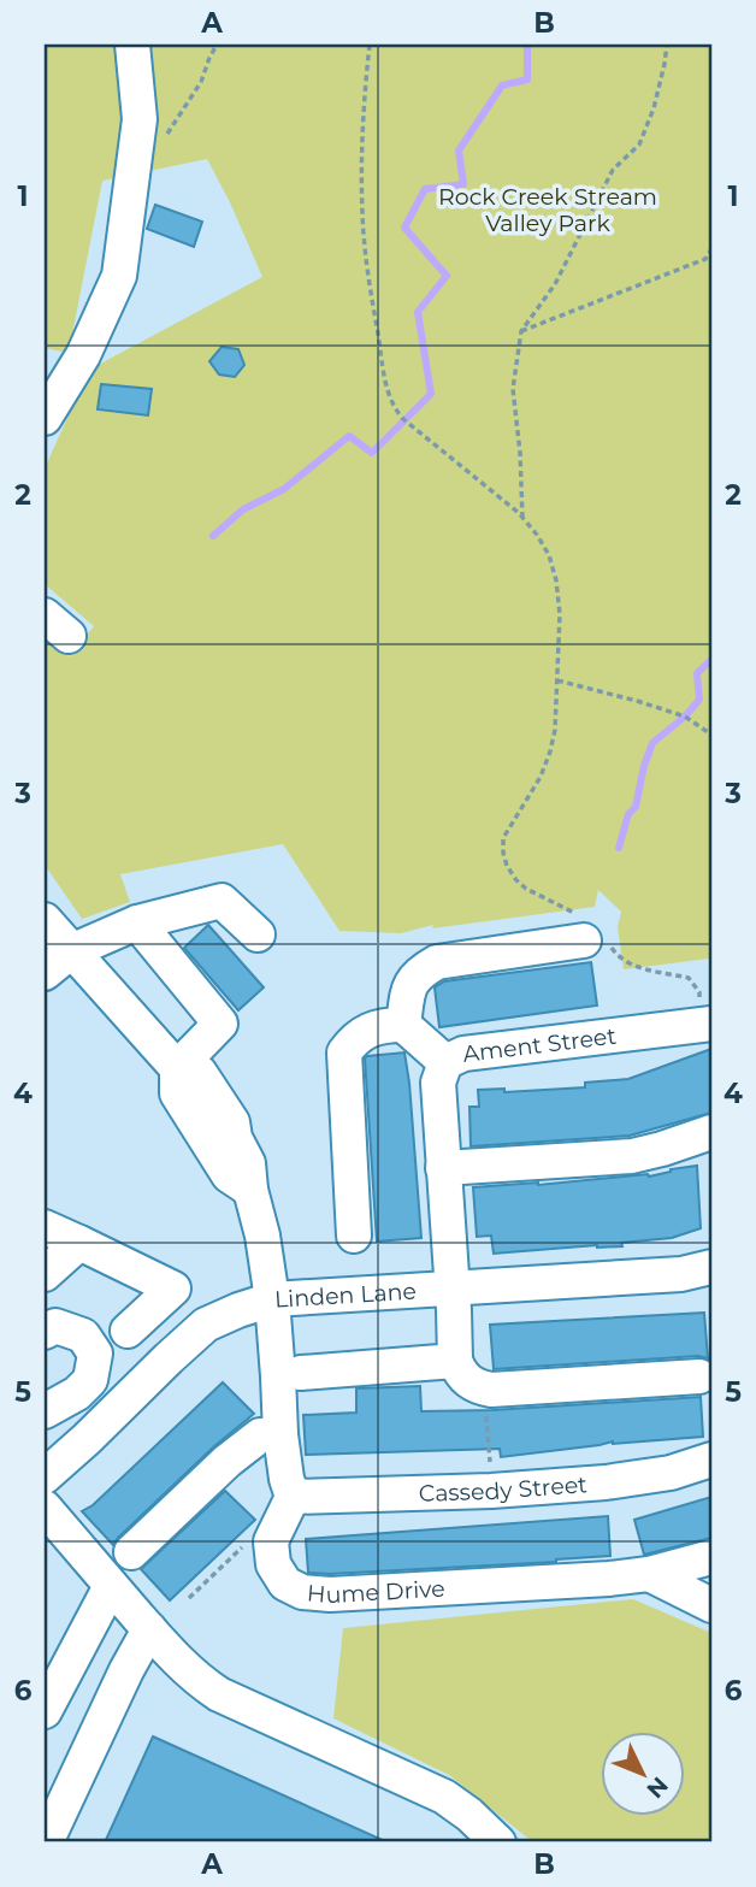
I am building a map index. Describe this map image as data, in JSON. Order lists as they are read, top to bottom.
{
  "streets": {
    "street": [
      "Ament Street",
      "Linden Lane",
      "Cassedy Street",
      "Hume Drive"
    ]
  },
  "crossings": [
    ["Ament Street", "Linden Lane"],
    ["Cassedy Street", "Hume Drive"]
  ],
  "parks": ["Rock Creek Stream Valley Park"],
  "north": "bottom right",
  "grid": {
    "columns": ["A", "B"],
    "rows": [
      "1",
      "2",
      "3",
      "4",
      "5",
      "6"
    ]
  }
}
